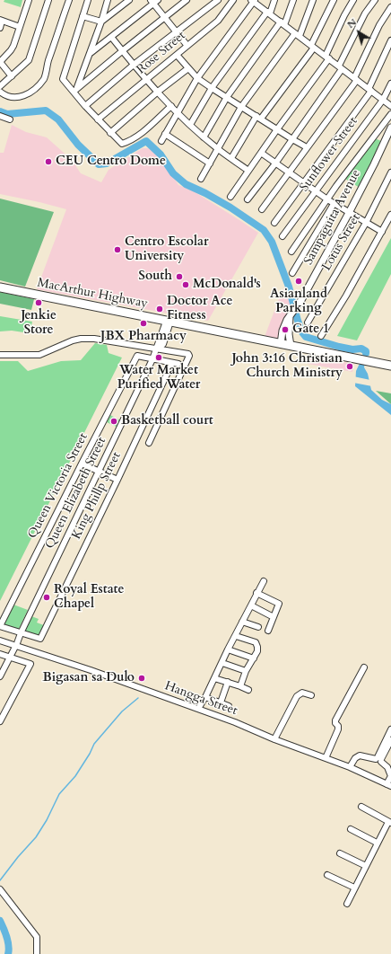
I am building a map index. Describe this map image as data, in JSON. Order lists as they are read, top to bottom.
{
  "streets": {
    "highway": ["MacArthur Highway"],
    "main road": ["Sampaguita Avenue"],
    "street": [
      "Rose Street",
      "Sunflower Street",
      "Lotus Street",
      "Queen Victoria Street",
      "Queen Elizabeth Street",
      "King Phillp Street",
      "Hangga Street"
    ]
  },
  "crossings": [
    ["Sampaguita Avenue", "MacArthur Highway"],
    ["MacArthur Highway", "Queen Elizabeth Street"],
    ["Queen Victoria Street", "Queen Elizabeth Street"],
    ["Queen Elizabeth Street", "King Phillp Street"],
    ["Queen Elizabeth Street", "Hangga Street"]
  ],
  "places": [
    "CEU Centro Dome",
    "Centro Escolar University",
    "South",
    "Asianland Parking",
    "McDonald's",
    "Jenkie Store",
    "Doctor Ace Fitness",
    "JBX Pharmacy",
    "Gate 1",
    "Water Market Purified Water",
    "John 3:16 Christian Church Ministry",
    "Basketball court",
    "Royal Estate Chapel",
    "Bigasan sa Dulo"
  ],
  "north": "top left"
}
